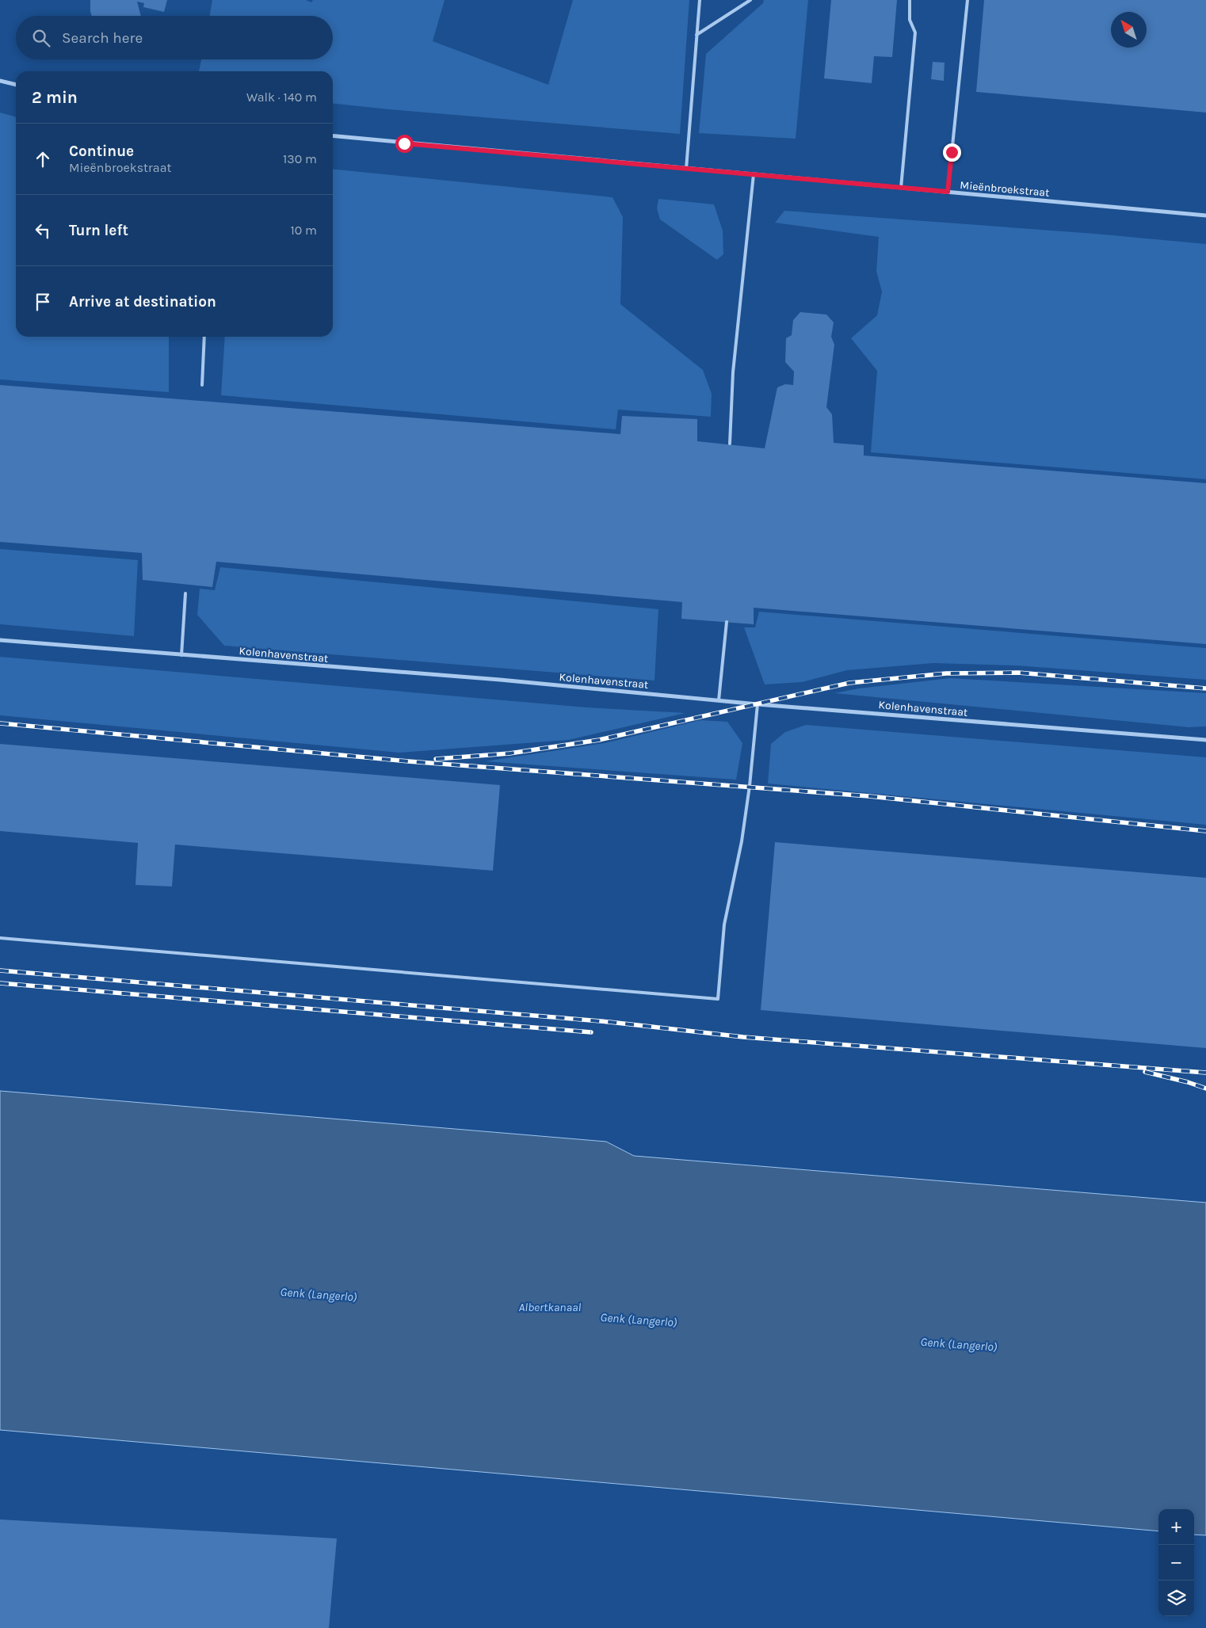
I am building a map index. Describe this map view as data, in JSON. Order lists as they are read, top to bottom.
{
  "streets": {
    "street": ["Mieënbroekstraat", "Kolenhavenstraat"]
  },
  "water": ["Genk (Langerlo)", "Albertkanaal"],
  "north": "top left",
  "page": {
    "search": "Search here",
    "heading": ["2 min", "Walk · 140 m"],
    "list": [
      ["Continue", "Mieënbroekstraat", "130 m"],
      ["Turn left", "10 m"],
      "Arrive at destination"
    ],
    "map_buttons": ["+", "−"]
  }
}
